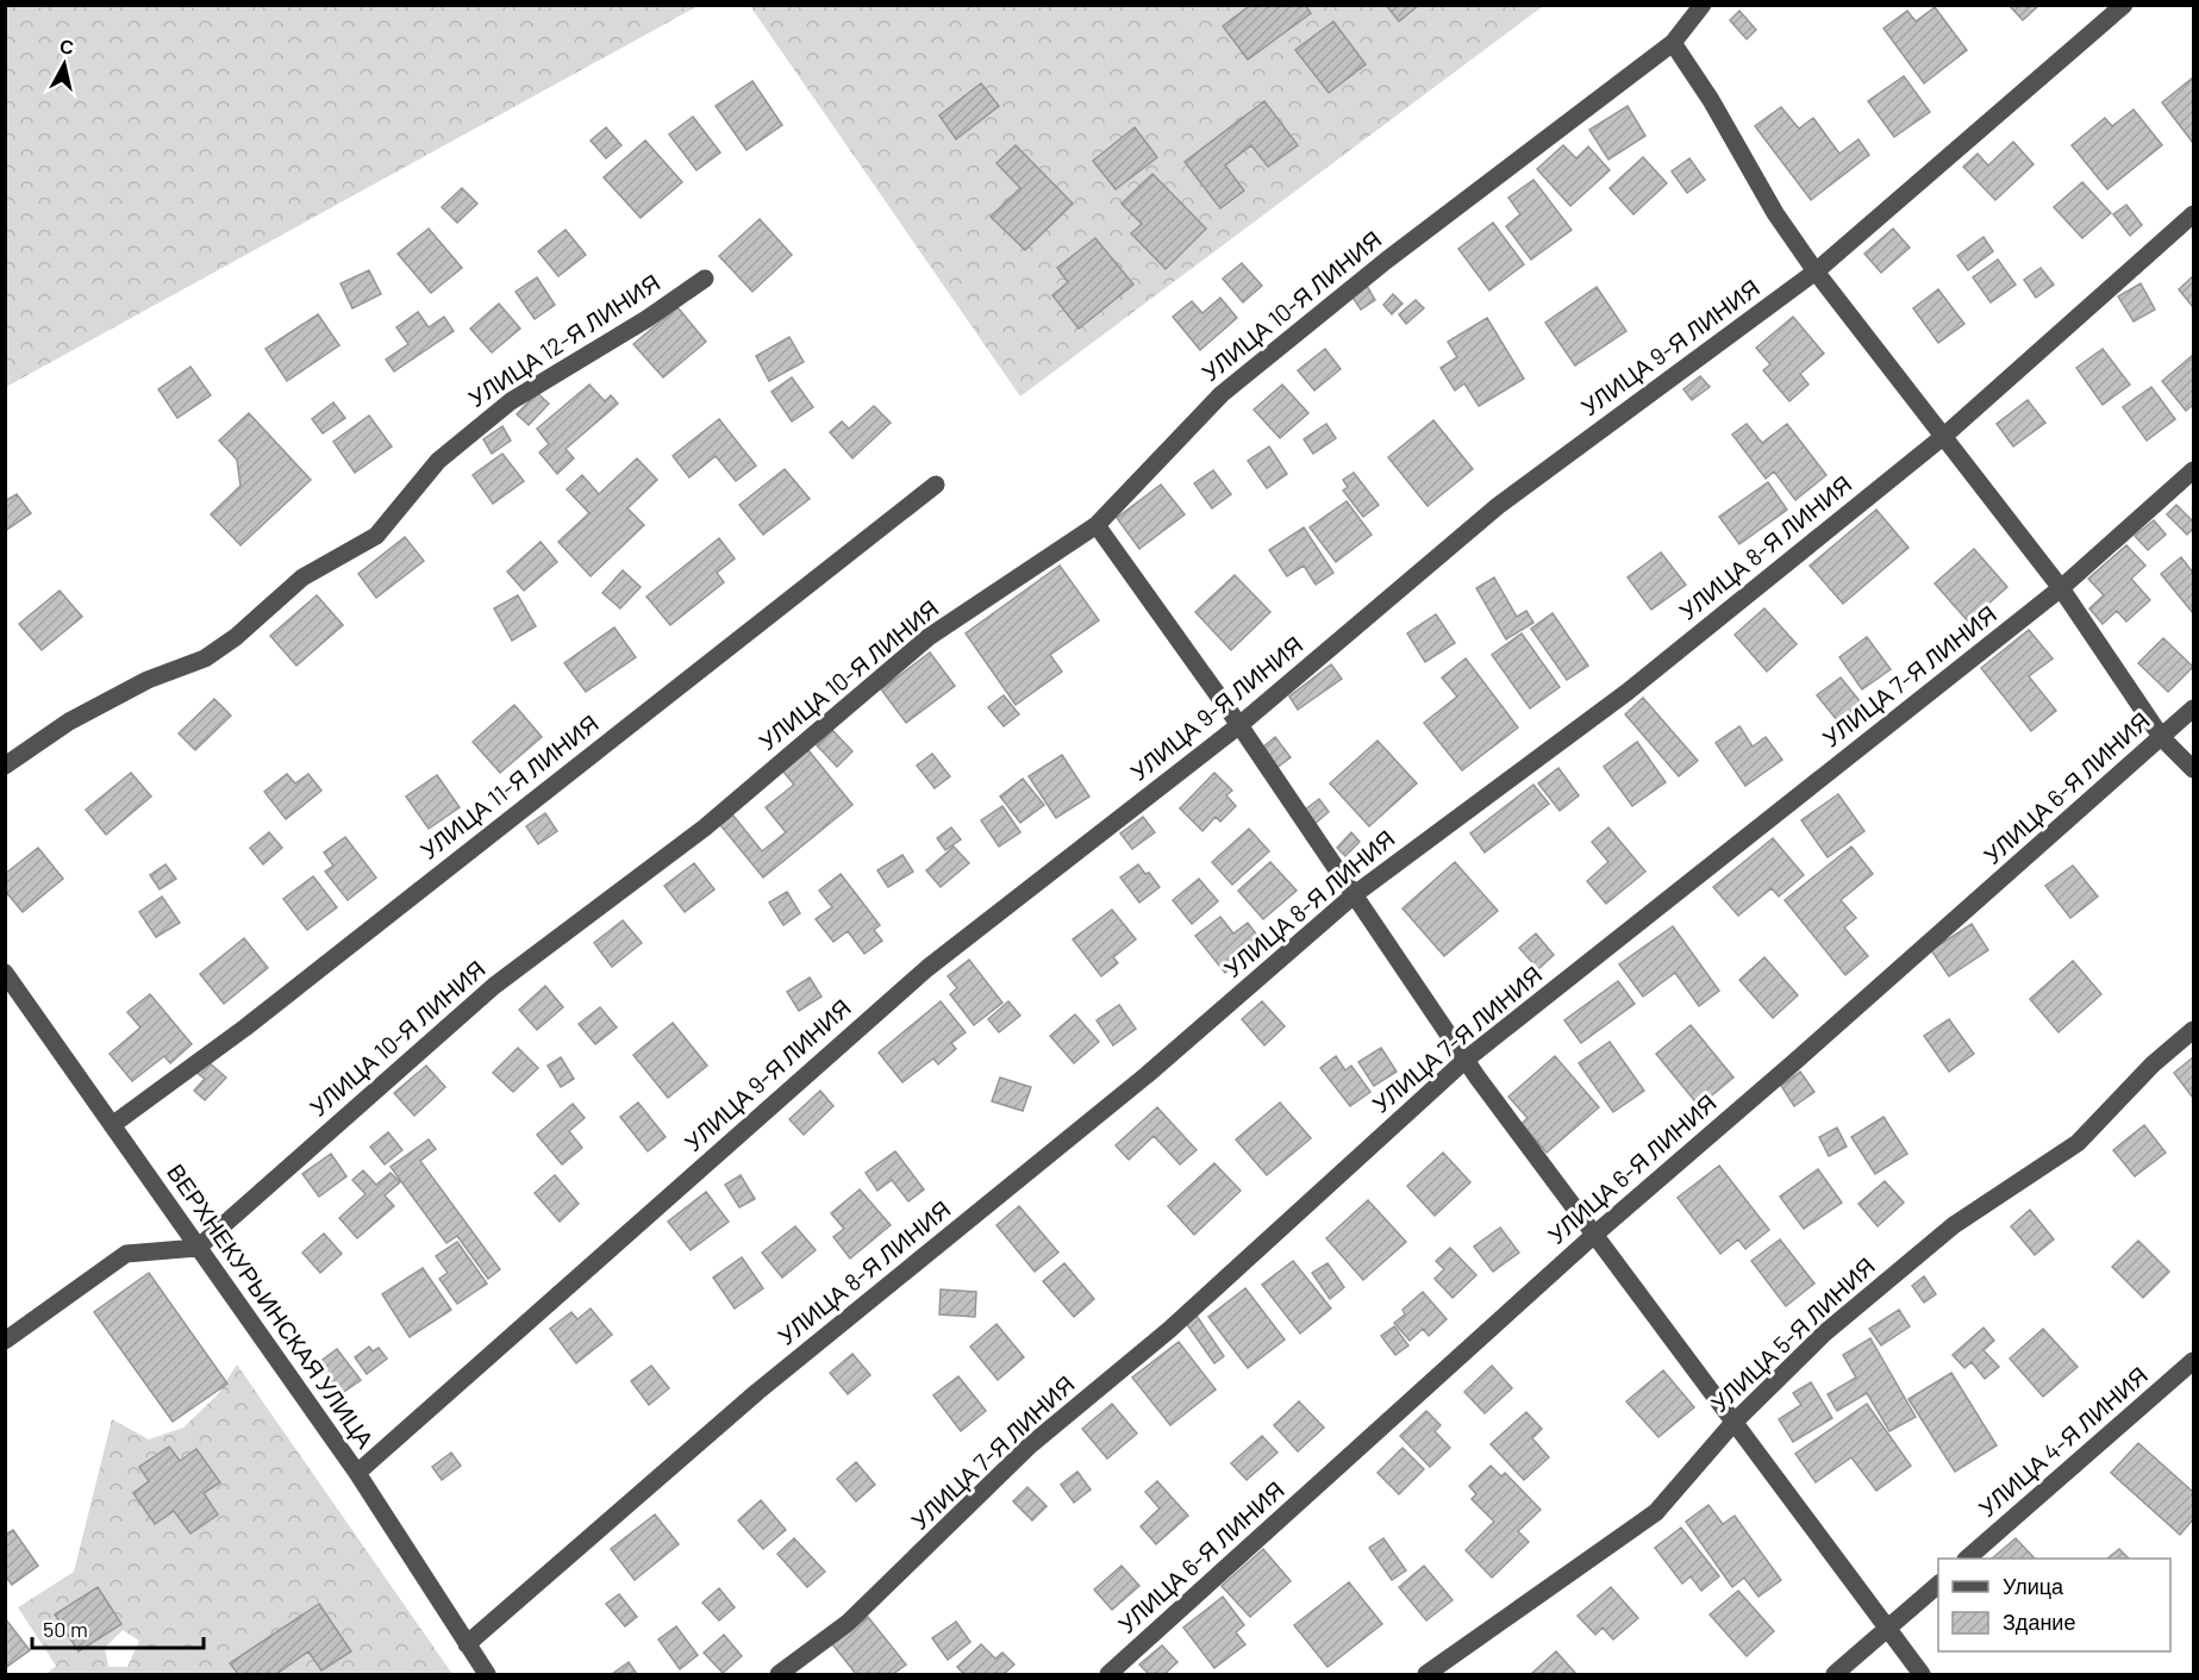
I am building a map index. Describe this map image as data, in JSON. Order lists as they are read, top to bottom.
{
  "streets": {
    "street": [
      "УЛИЦА 10-Я ЛИНИЯ",
      "УЛИЦА 12-Я ЛИНИЯ",
      "УЛИЦА 9-Я ЛИНИЯ",
      "УЛИЦА 8-Я ЛИНИЯ",
      "УЛИЦА 7-Я ЛИНИЯ",
      "УЛИЦА 11-Я ЛИНИЯ",
      "УЛИЦА 6-Я ЛИНИЯ",
      "ВЕРХНЕКУРЬИНСКАЯ УЛИЦА",
      "УЛИЦА 5-Я ЛИНИЯ",
      "УЛИЦА 4-Я ЛИНИЯ"
    ]
  },
  "crossings": [
    ["УЛИЦА 10-Я ЛИНИЯ", "ВЕРХНЕКУРЬИНСКАЯ УЛИЦА"],
    ["УЛИЦА 9-Я ЛИНИЯ", "ВЕРХНЕКУРЬИНСКАЯ УЛИЦА"],
    ["УЛИЦА 8-Я ЛИНИЯ", "ВЕРХНЕКУРЬИНСКАЯ УЛИЦА"],
    ["УЛИЦА 11-Я ЛИНИЯ", "ВЕРХНЕКУРЬИНСКАЯ УЛИЦА"]
  ],
  "legend": ["Улица", "Здание"],
  "scale_bar": "50 m",
  "north": "top"
}
